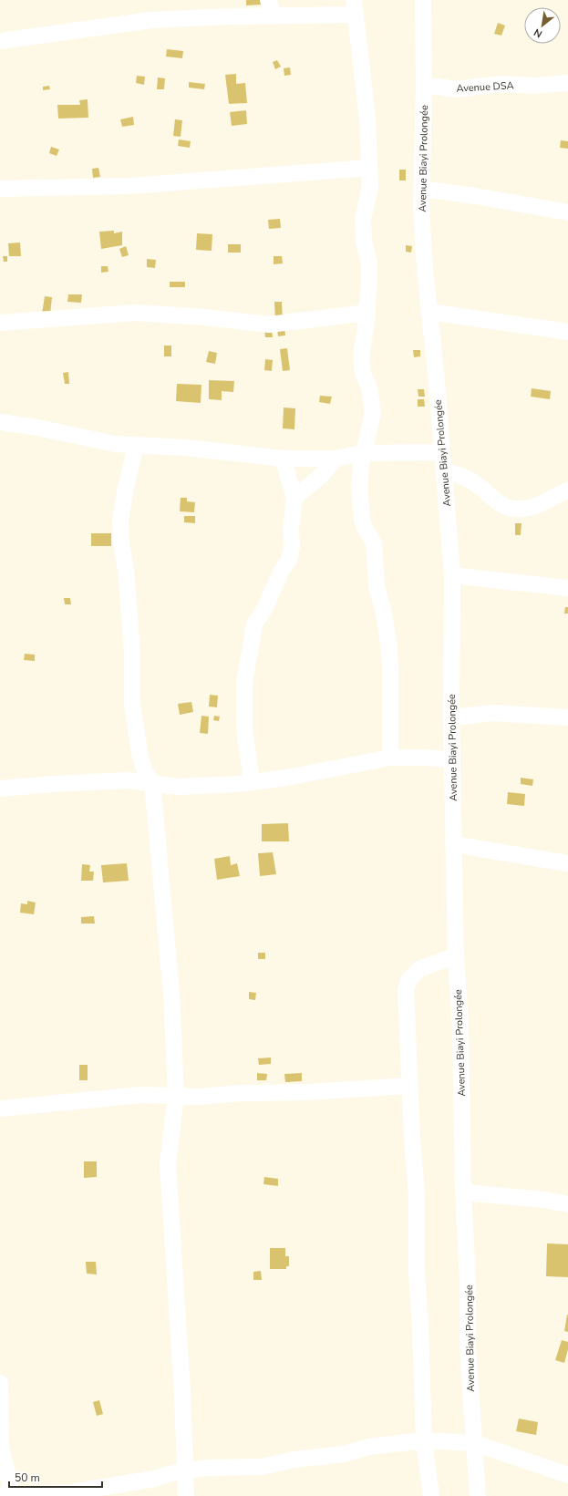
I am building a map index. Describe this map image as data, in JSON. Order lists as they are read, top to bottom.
{
  "streets": {
    "street": ["Avenue DSA", "Avenue Biayi Prolongée"]
  },
  "crossings": [
    ["Avenue DSA", "Avenue Biayi Prolongée"]
  ],
  "scale_bar": "50 m",
  "north": "bottom left"
}
